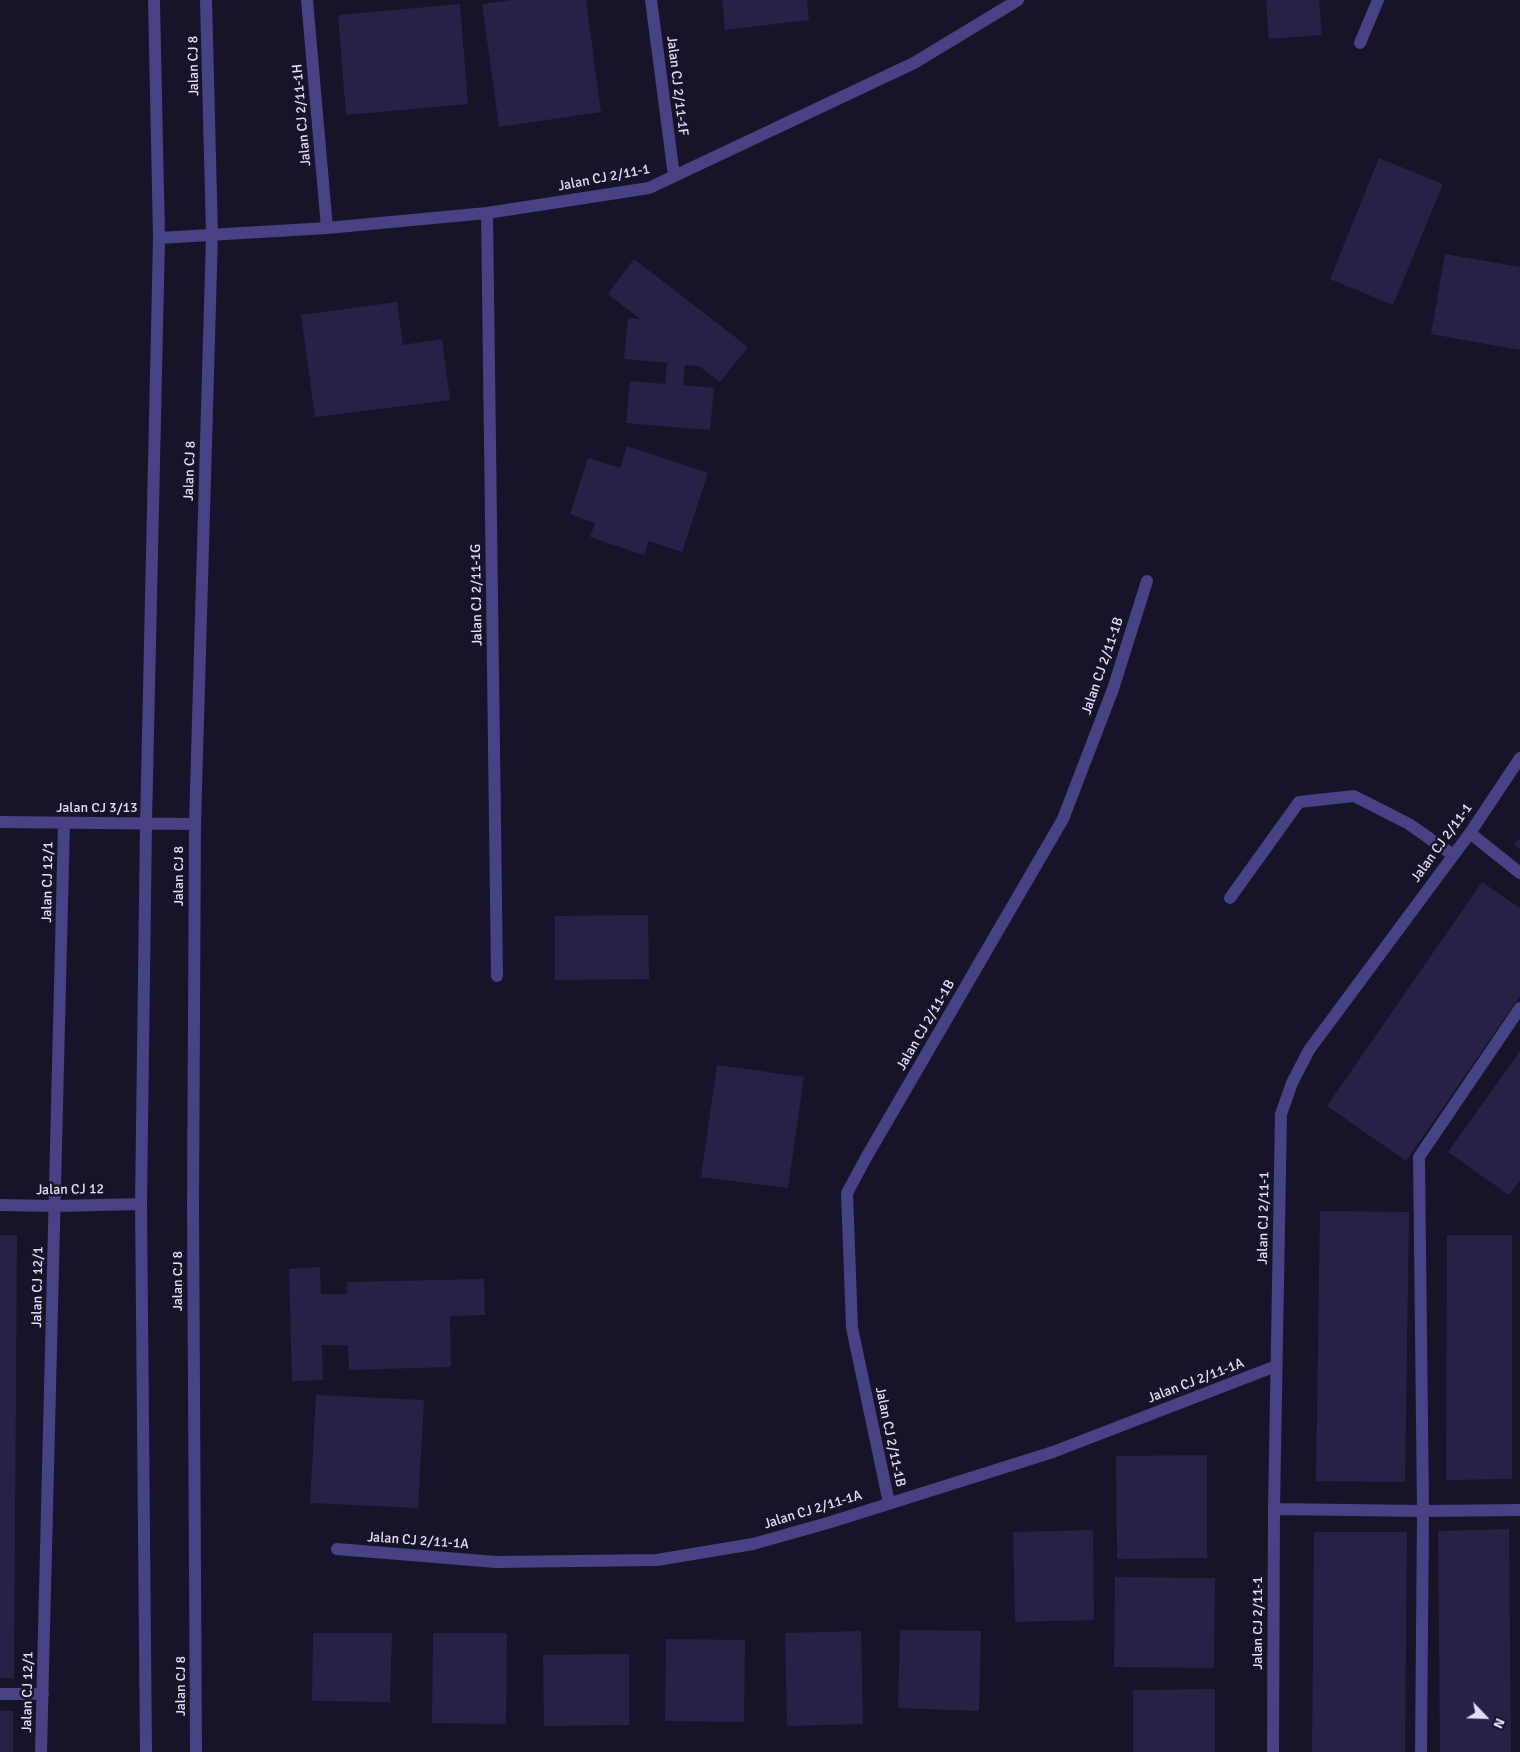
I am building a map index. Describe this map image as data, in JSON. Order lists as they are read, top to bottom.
{
  "streets": {
    "street": [
      "Jalan CJ 8",
      "Jalan CJ 2/11-1F",
      "Jalan CJ 2/11-1H",
      "Jalan CJ 2/11-1",
      "Jalan CJ 2/11-1G",
      "Jalan CJ 2/11-1B",
      "Jalan CJ 3/13",
      "Jalan CJ 12/1",
      "Jalan CJ 12",
      "Jalan CJ 2/11-1A"
    ]
  },
  "crossings": [
    ["Jalan CJ 8", "Jalan CJ 2/11-1"],
    ["Jalan CJ 8", "Jalan CJ 3/13"],
    ["Jalan CJ 2/11-1F", "Jalan CJ 2/11-1"],
    ["Jalan CJ 2/11-1H", "Jalan CJ 2/11-1"],
    ["Jalan CJ 2/11-1", "Jalan CJ 2/11-1G"],
    ["Jalan CJ 2/11-1", "Jalan CJ 2/11-1A"],
    ["Jalan CJ 2/11-1B", "Jalan CJ 2/11-1A"],
    ["Jalan CJ 3/13", "Jalan CJ 12/1"],
    ["Jalan CJ 12/1", "Jalan CJ 12"]
  ],
  "north": "bottom right"
}
